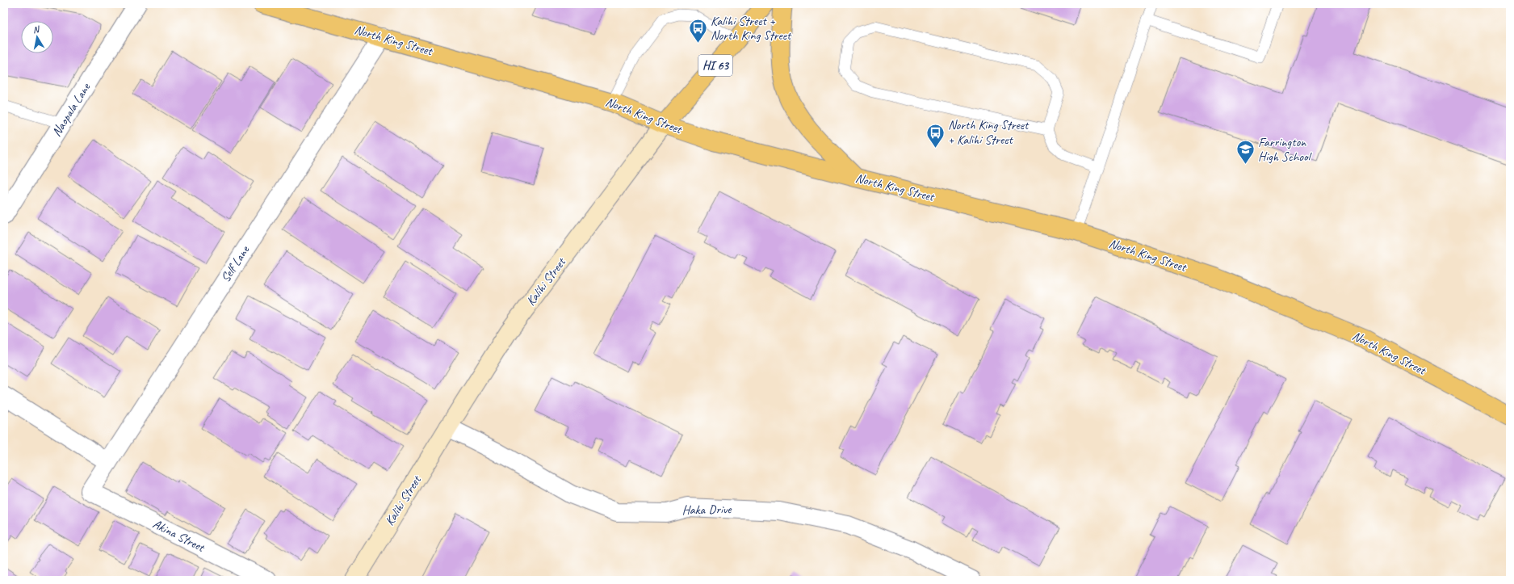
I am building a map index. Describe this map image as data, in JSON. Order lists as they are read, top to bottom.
{
  "streets": {
    "main road": ["North King Street", "HI 63", "Kalihi Street"],
    "street": [
      "Naopala Lane",
      "Self Lane",
      "Haka Drive",
      "Akina Street"
    ]
  },
  "crossings": [
    ["North King Street", "Self Lane"],
    ["North King Street", "Kalihi Street"],
    ["Self Lane", "Akina Street"],
    ["Kalihi Street", "Haka Drive"]
  ],
  "places": {
    "bus stop": ["Kalihi Street + North King Street", "North King Street + Kalihi Street"],
    "school or university": ["Farrington High School"]
  },
  "north": "top"
}
